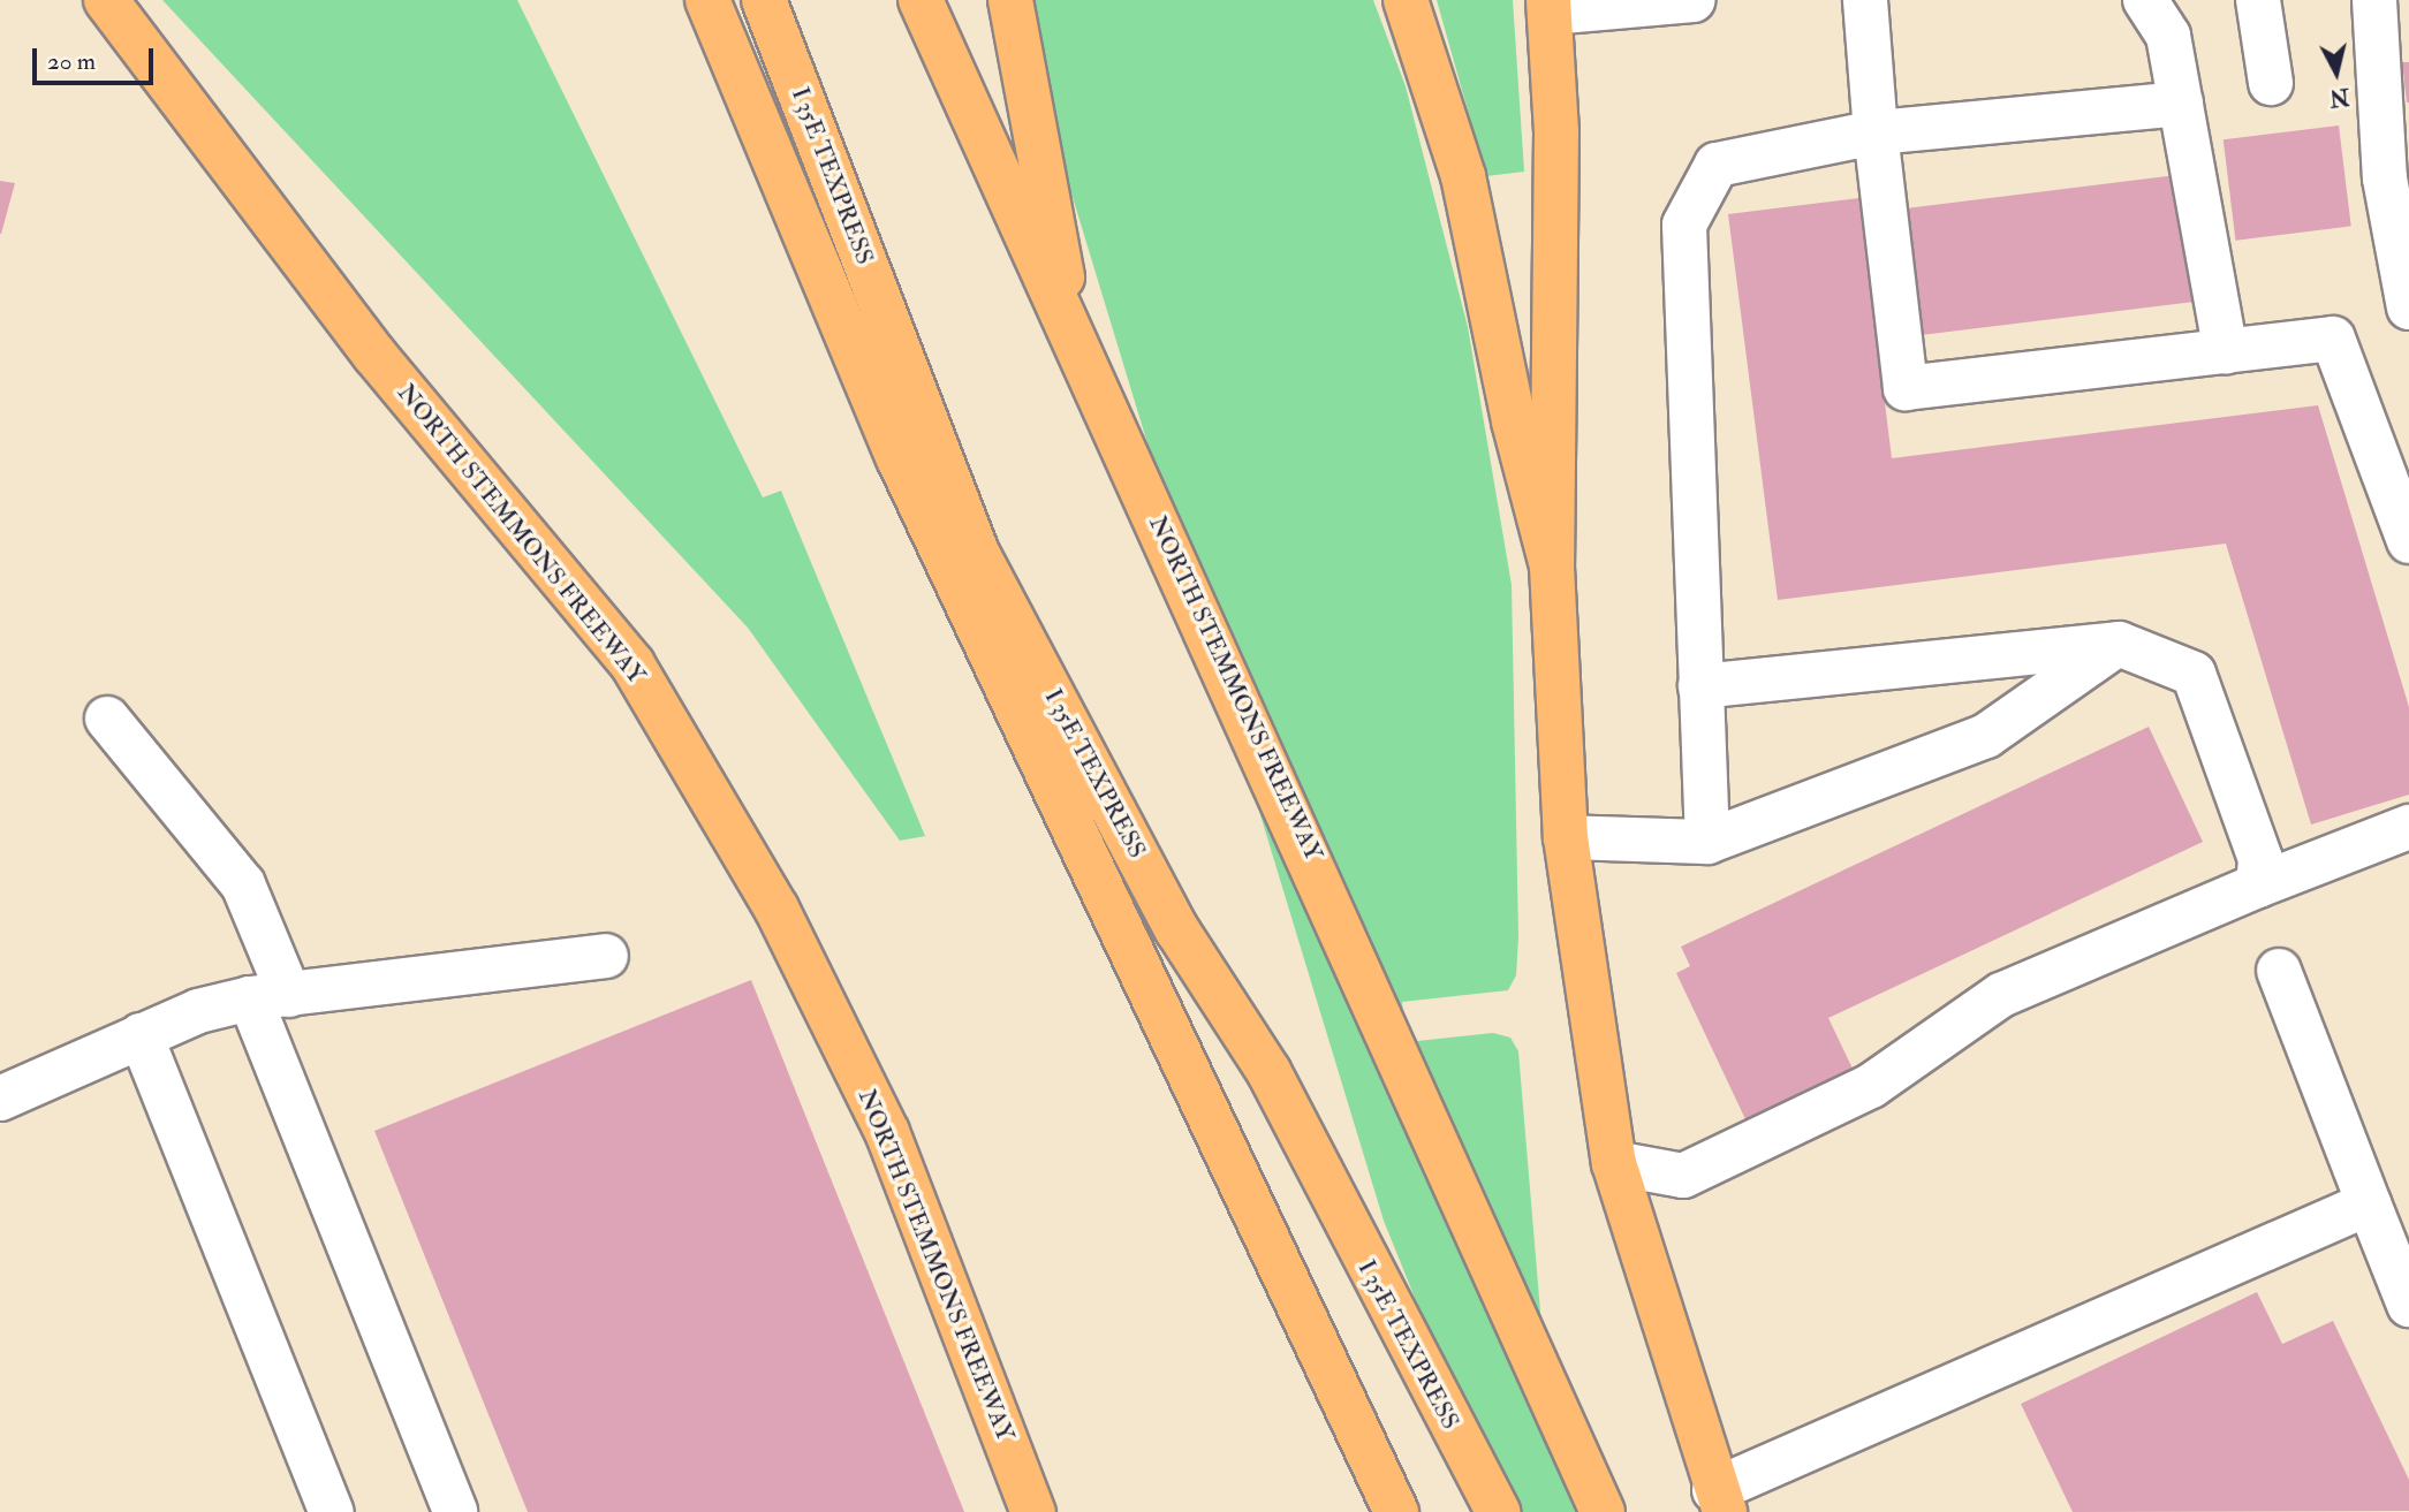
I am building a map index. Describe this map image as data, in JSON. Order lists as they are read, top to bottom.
{
  "streets": {
    "main road": ["I 35E TEXPRESS", "NORTH STEMMONS FREEWAY"]
  },
  "scale_bar": "20 m",
  "north": "bottom"
}
